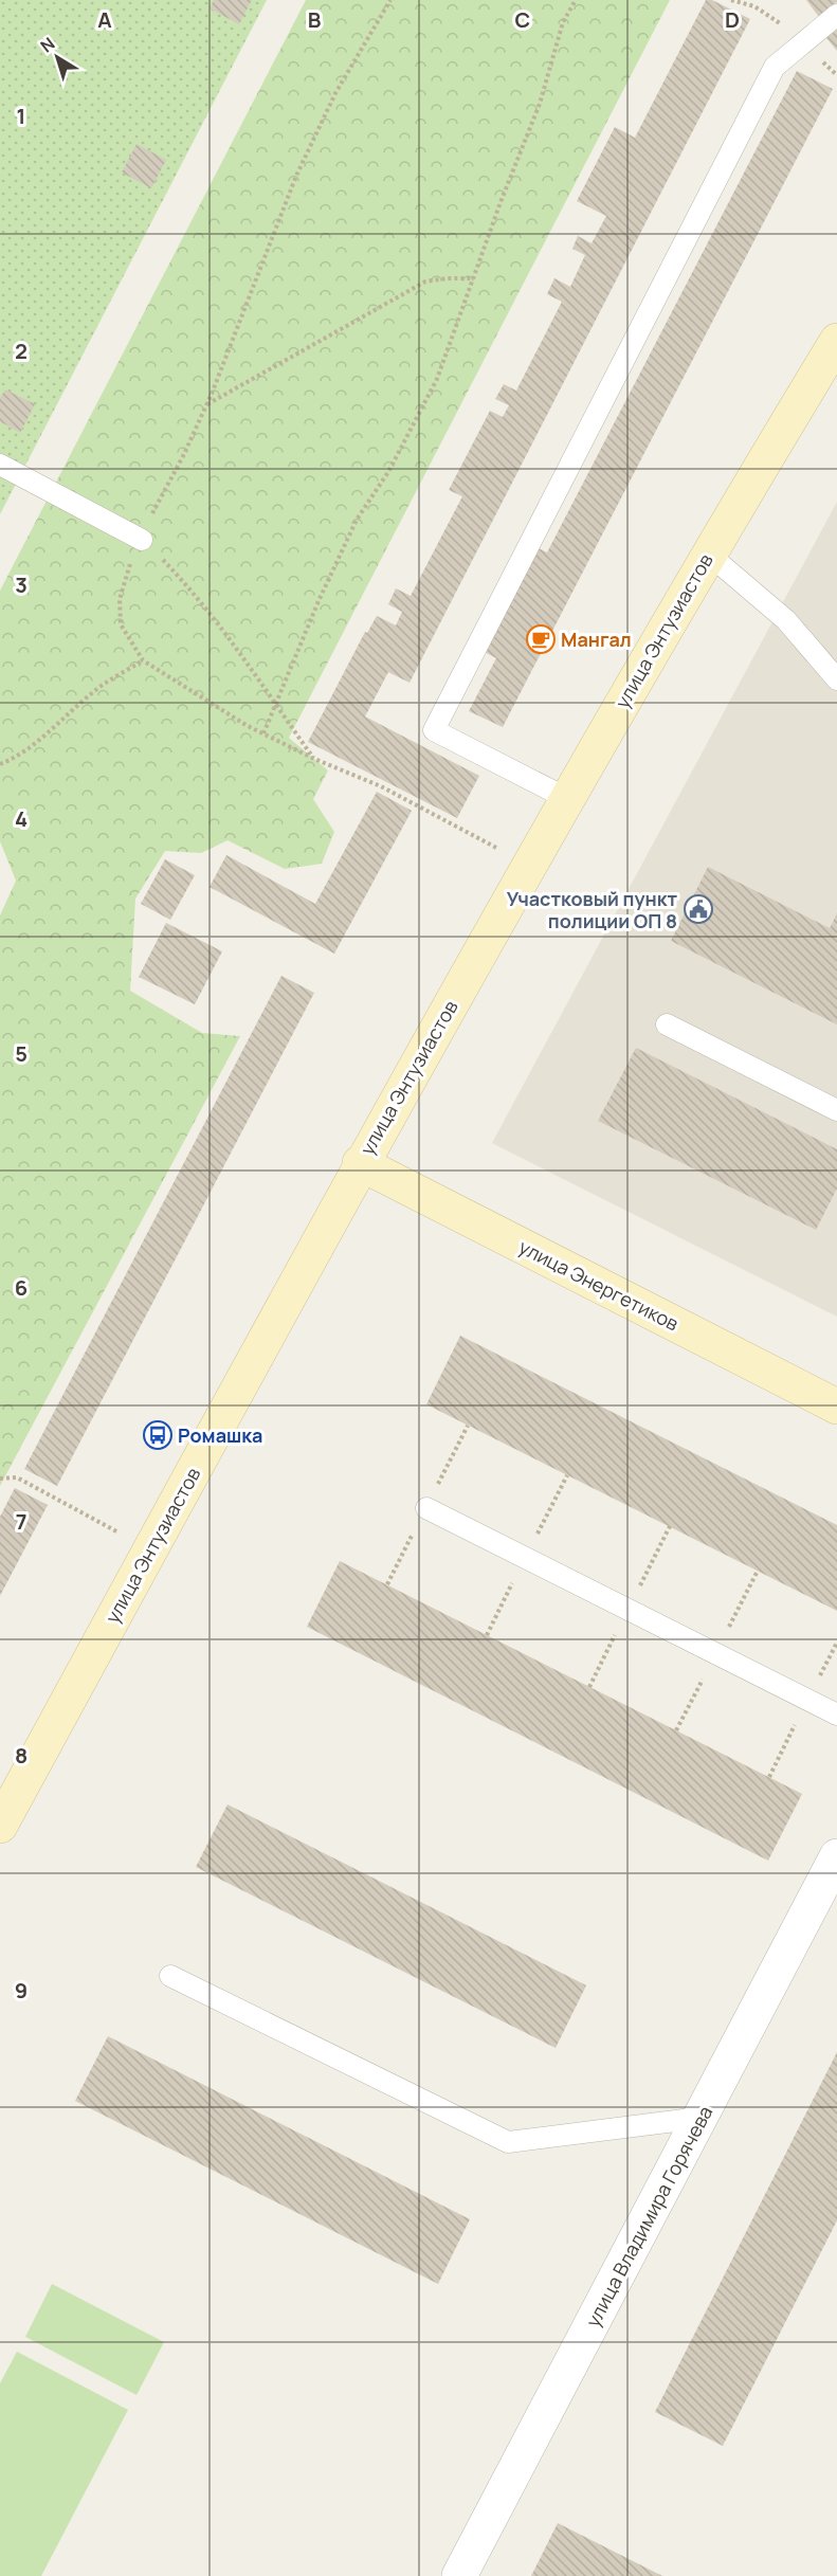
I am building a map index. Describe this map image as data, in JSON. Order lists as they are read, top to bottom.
{
  "streets": {
    "main road": ["улица Энтузиастов", "улица Энергетиков"],
    "street": ["улица Владимира Горячева"]
  },
  "crossings": [
    ["улица Энтузиастов", "улица Энергетиков"]
  ],
  "places": {
    "cafe": ["Мангал"],
    "public building": ["Участковый пункт полиции ОП 8"],
    "bus stop": ["Ромашка"]
  },
  "north": "top left",
  "grid": {
    "columns": [
      "A",
      "B",
      "C",
      "D"
    ],
    "rows": [
      "1",
      "2",
      "3",
      "4",
      "5",
      "6",
      "7",
      "8",
      "9"
    ]
  }
}
